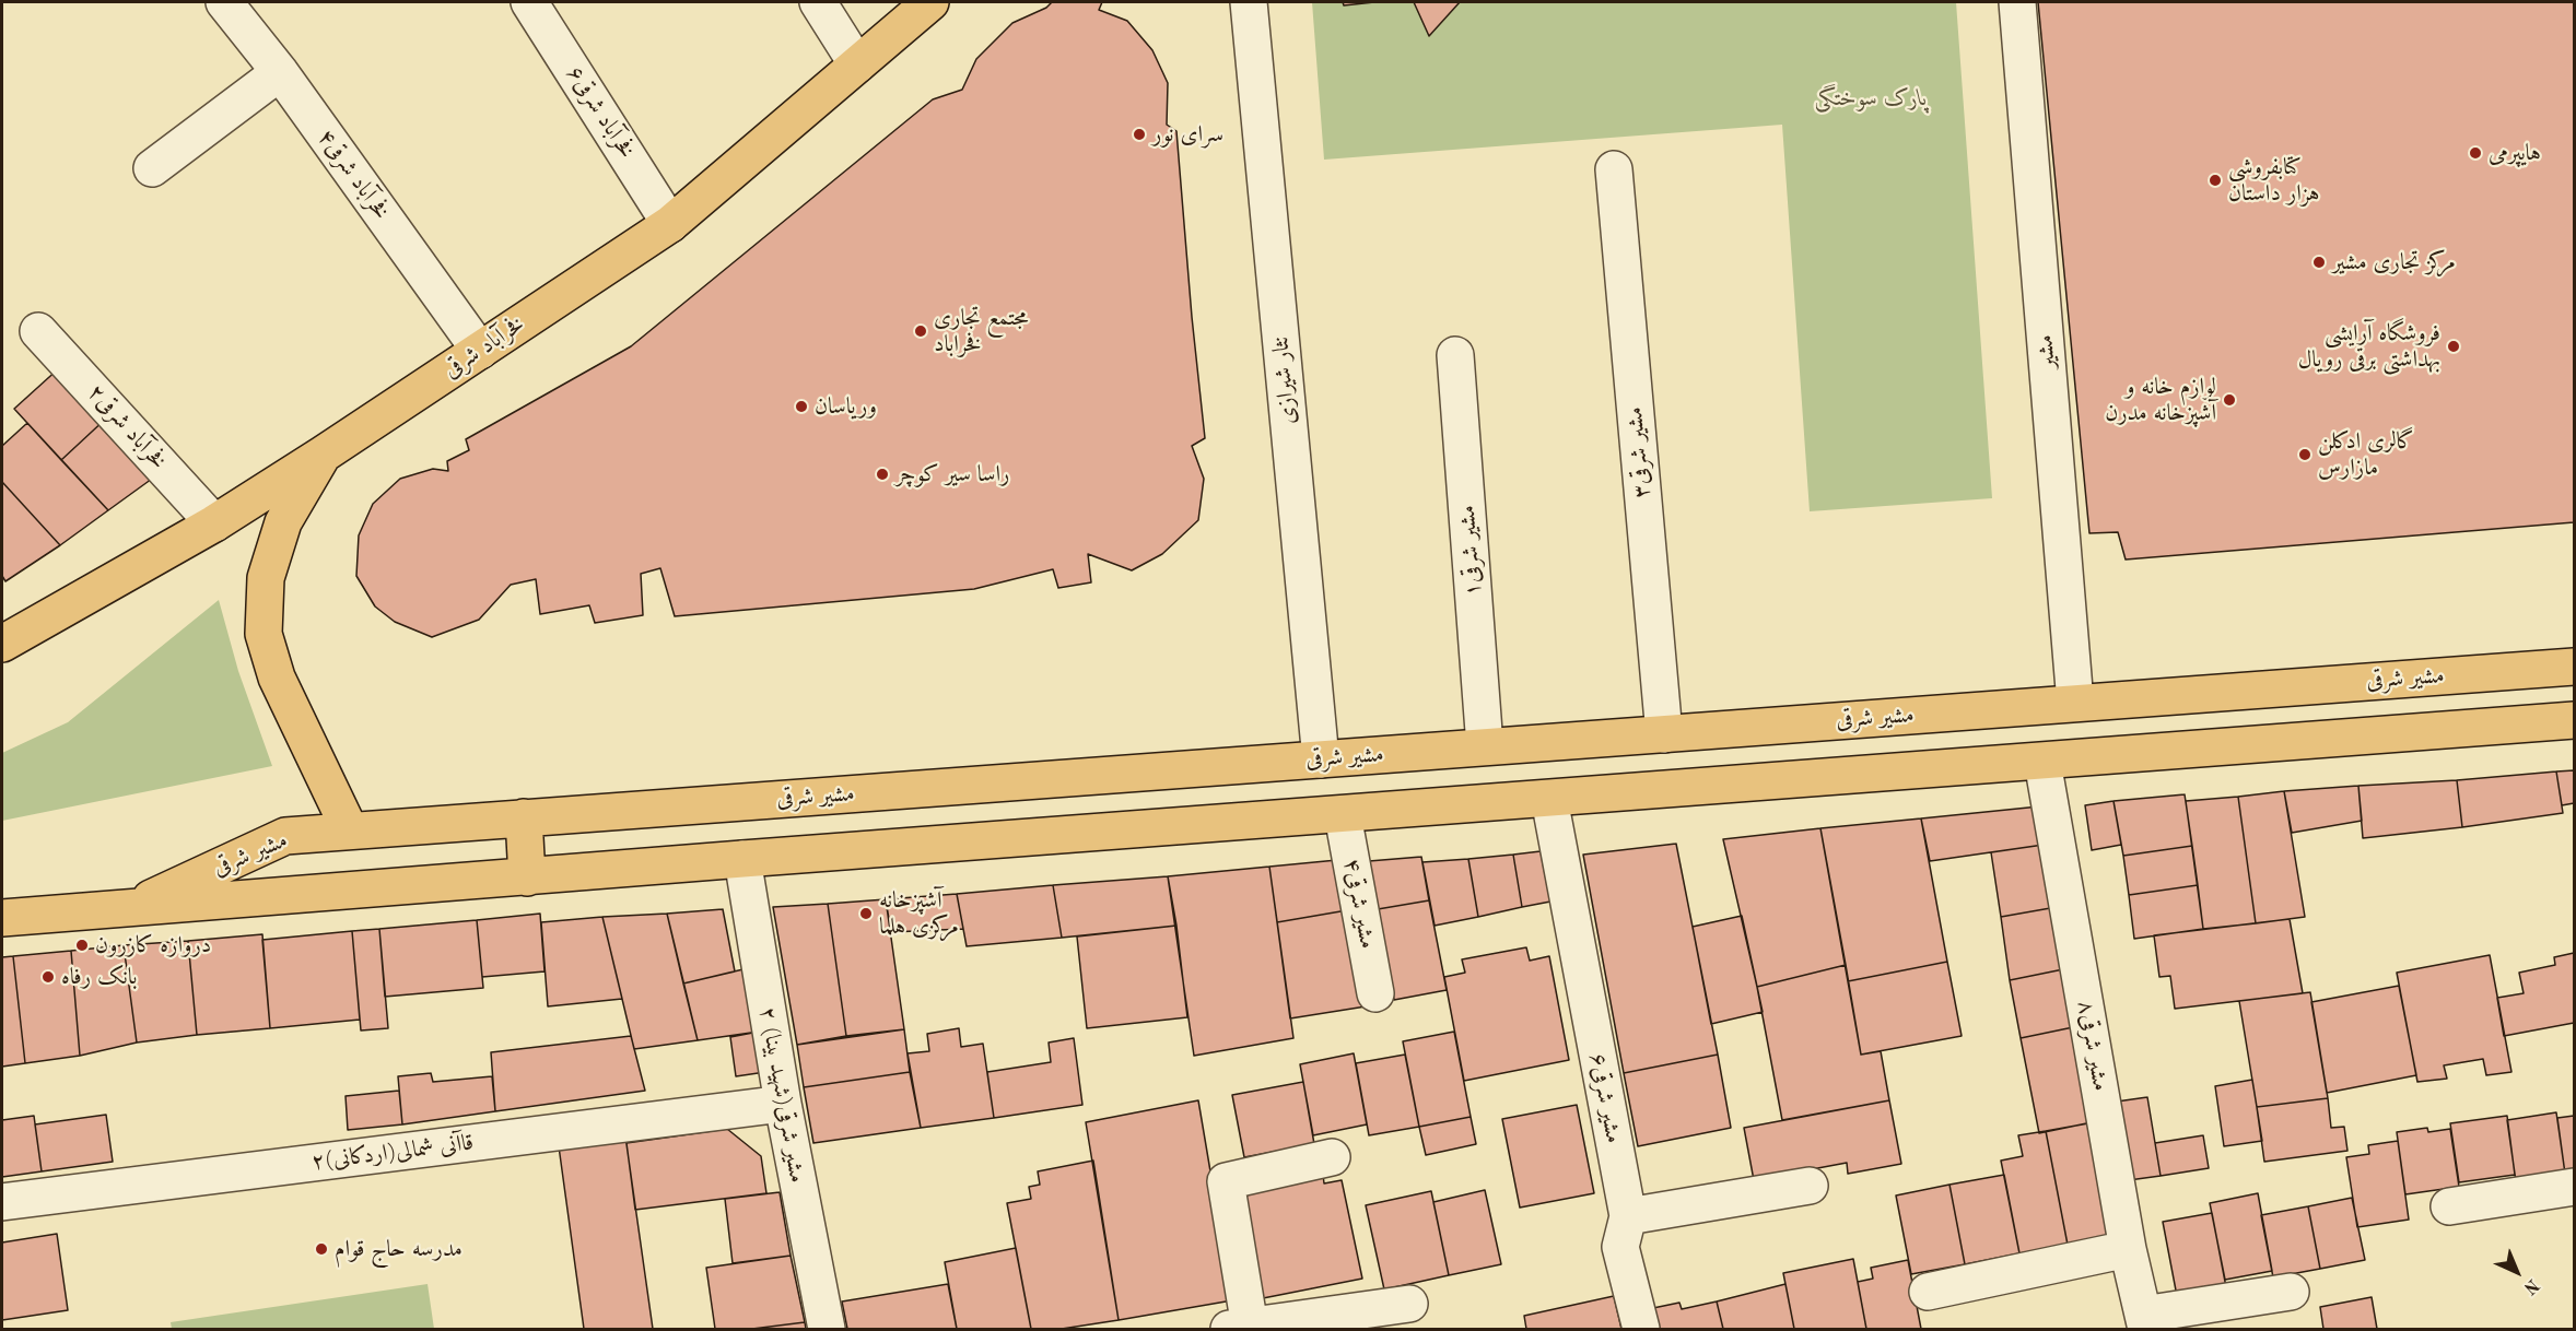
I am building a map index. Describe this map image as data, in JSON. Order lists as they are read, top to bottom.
{
  "streets": {
    "main road": ["فخرآباد شرقی", "مشیر شرقی"],
    "street": [
      "فخرآباد شرقی۶",
      "فخرآباد شرقی۴",
      "مشیر",
      "نثار شیرازی",
      "۲فخرآباد شرقی",
      "۳مشیر شرقی",
      "۱مشیر شرقی",
      "۴مشیر شرقی",
      "مشیر شرقی۸",
      "۲ مشیر شرقی(شهید بینا)",
      "۶مشیر شرقی",
      "۲قاآنی شمالی(اردکانی)"
    ]
  },
  "crossings": [
    ["فخرآباد شرقی۶", "فخرآباد شرقی"],
    ["فخرآباد شرقی۴", "فخرآباد شرقی"],
    ["فخرآباد شرقی", "۲فخرآباد شرقی"],
    ["مشیر", "مشیر شرقی"],
    ["نثار شیرازی", "مشیر شرقی"],
    ["۳مشیر شرقی", "مشیر شرقی"],
    ["۱مشیر شرقی", "مشیر شرقی"],
    ["مشیر شرقی", "۴مشیر شرقی"],
    ["مشیر شرقی", "مشیر شرقی۸"],
    ["مشیر شرقی", "۲ مشیر شرقی(شهید بینا)"],
    ["مشیر شرقی", "۶مشیر شرقی"],
    ["۲ مشیر شرقی(شهید بینا)", "۲قاآنی شمالی(اردکانی)"]
  ],
  "parks": ["پارک سوختگی"],
  "places": [
    "سرای نور",
    "هایپرمی",
    "کتابفروشی هزار داستان",
    "مرکز تجاری مشیر",
    "مجتمع تجاری فخراباد",
    "فروشگاه آرایشی بهداشتی برقی رویال",
    "لوازم خانه و آشپزخانه مدرن",
    "وریاسان",
    "گالری ادکلن مازارس",
    "راسا سیر کوچر",
    "آشپزخانه مرکزی هلما",
    "دروازه کازرون",
    "بانک رفاه",
    "مدرسه حاج قوام"
  ],
  "north": "bottom right"
}
